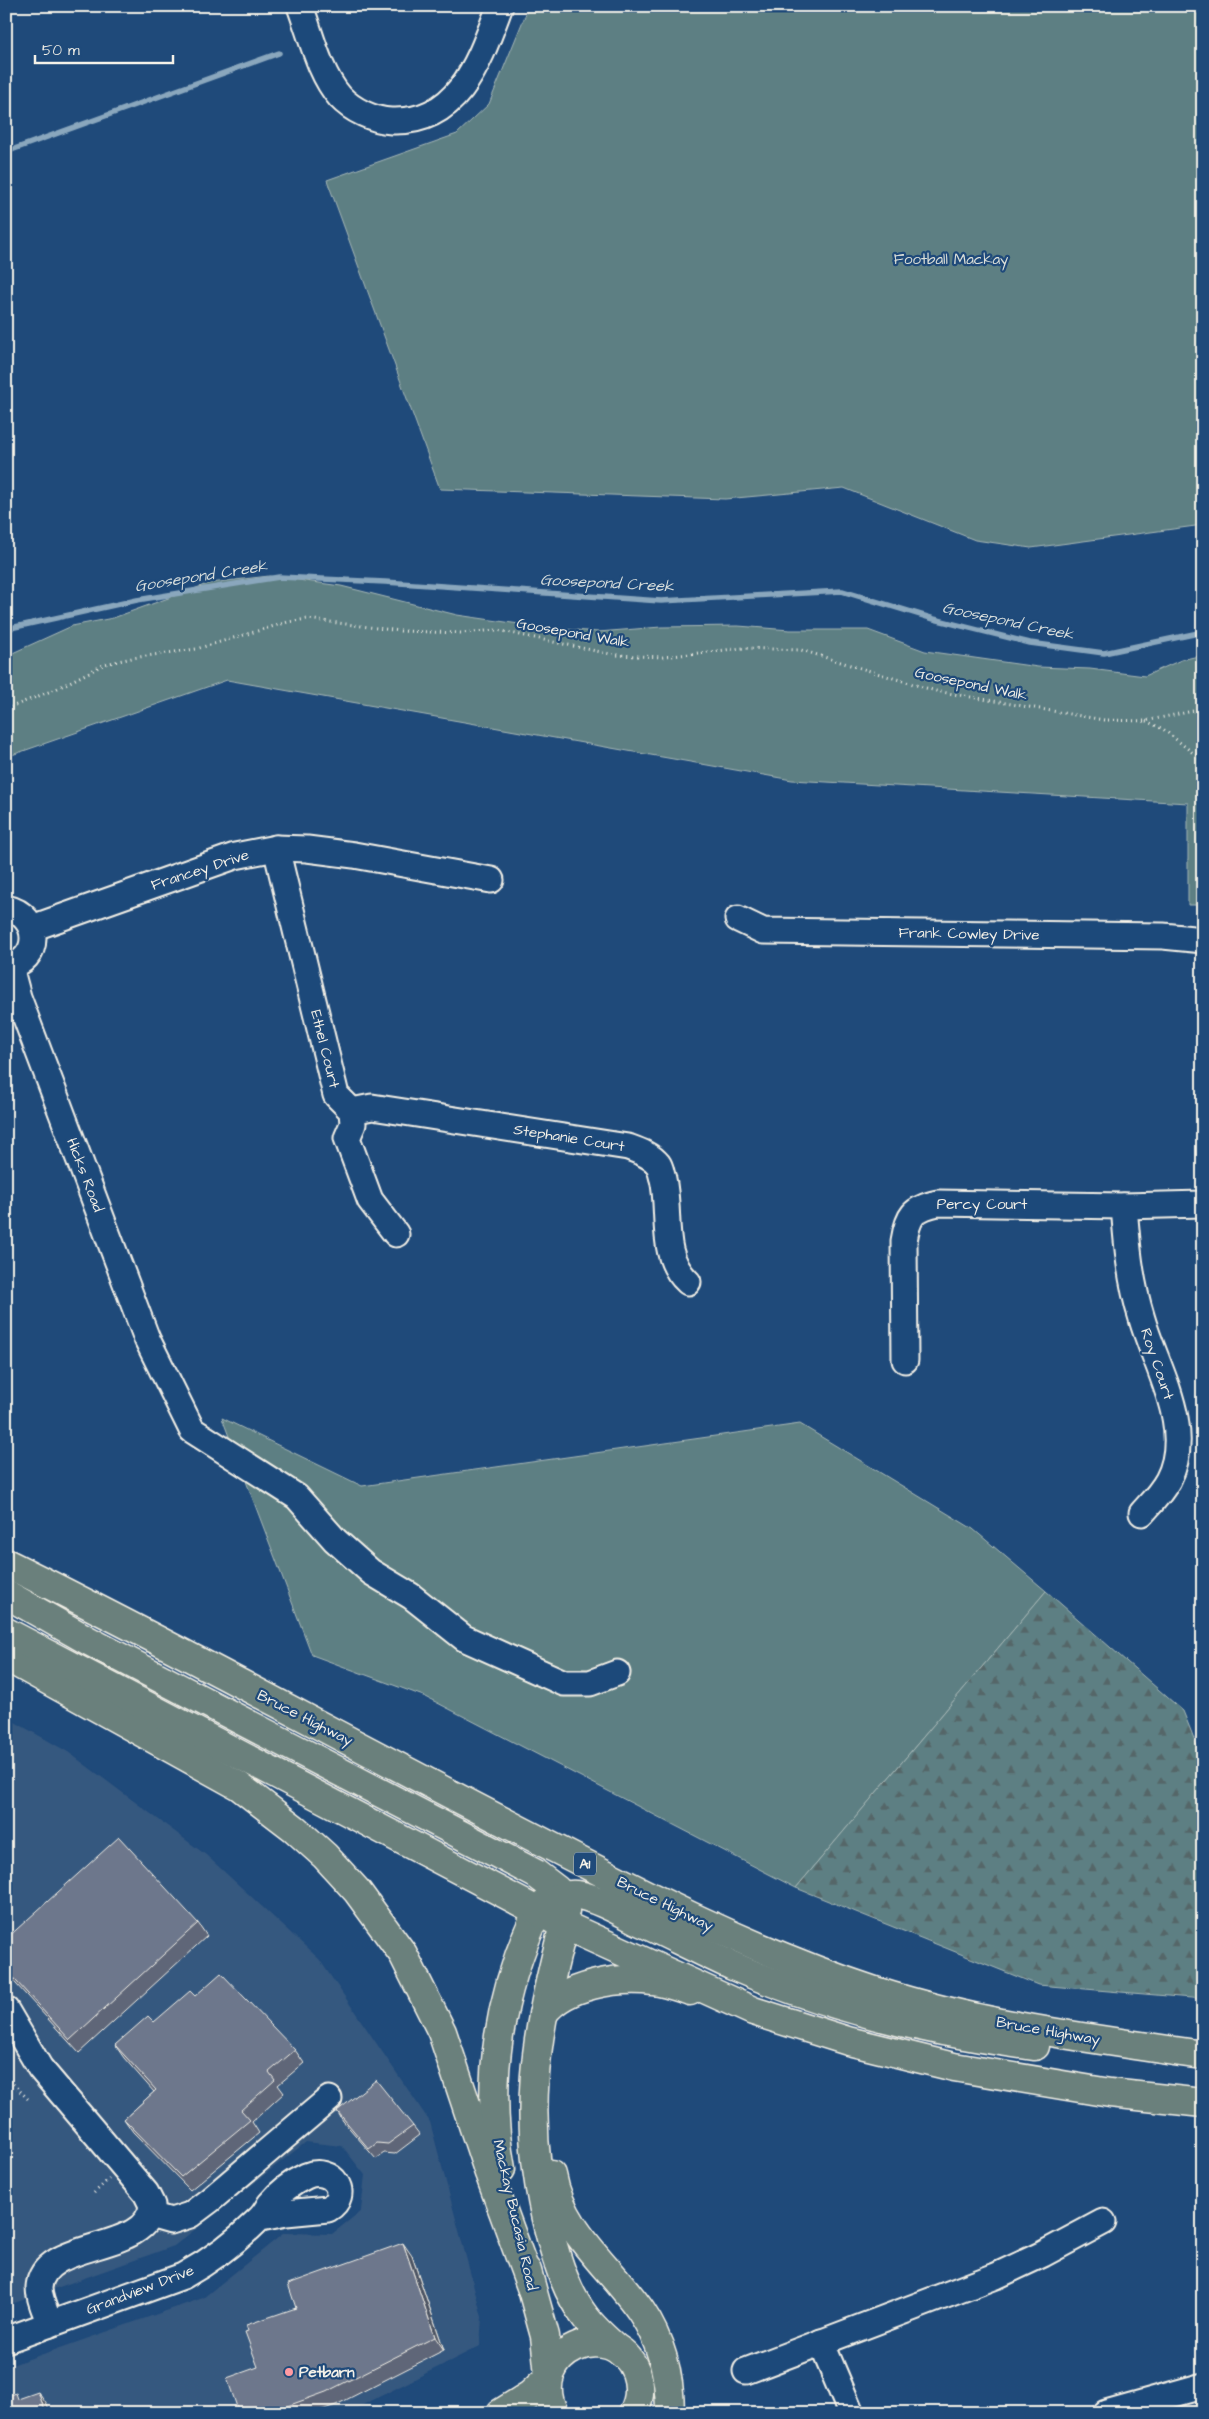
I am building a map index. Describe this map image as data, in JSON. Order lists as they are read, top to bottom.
{
  "streets": {
    "main road": ["Bruce Highway", "A1", "Mackay Bucasia Road"],
    "street": [
      "Francey Drive",
      "Frank Cowley Drive",
      "Ethel Court",
      "Stephanie Court",
      "Hicks Road",
      "Percy Court",
      "Roy Court",
      "Grandview Drive"
    ],
    "path": ["Goosepond Walk"]
  },
  "crossings": [
    ["Francey Drive", "Ethel Court"],
    ["Ethel Court", "Stephanie Court"],
    ["Percy Court", "Roy Court"]
  ],
  "water": ["Goosepond Creek"],
  "parks": ["Football Mackay"],
  "places": ["Petbarn"],
  "scale_bar": "50 m"
}
